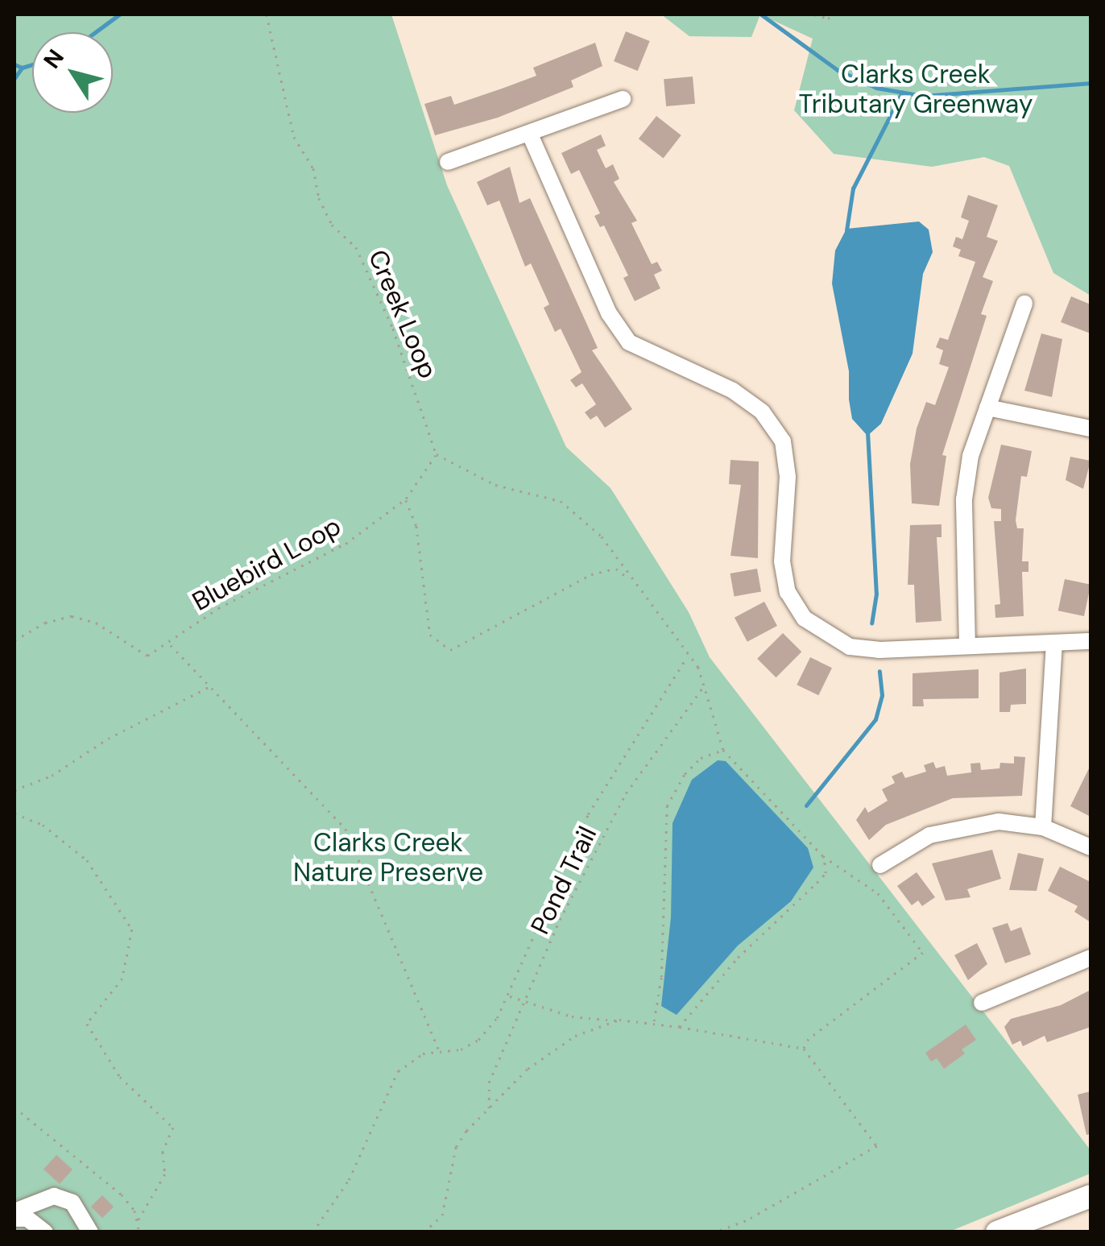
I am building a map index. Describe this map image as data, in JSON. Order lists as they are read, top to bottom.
{
  "streets": {
    "path": ["Creek Loop", "Bluebird Loop", "Pond Trail"]
  },
  "crossings": [
    ["Creek Loop", "Bluebird Loop"]
  ],
  "parks": ["Clarks Creek Tributary Greenway", "Clarks Creek Nature Preserve"],
  "north": "top left"
}
